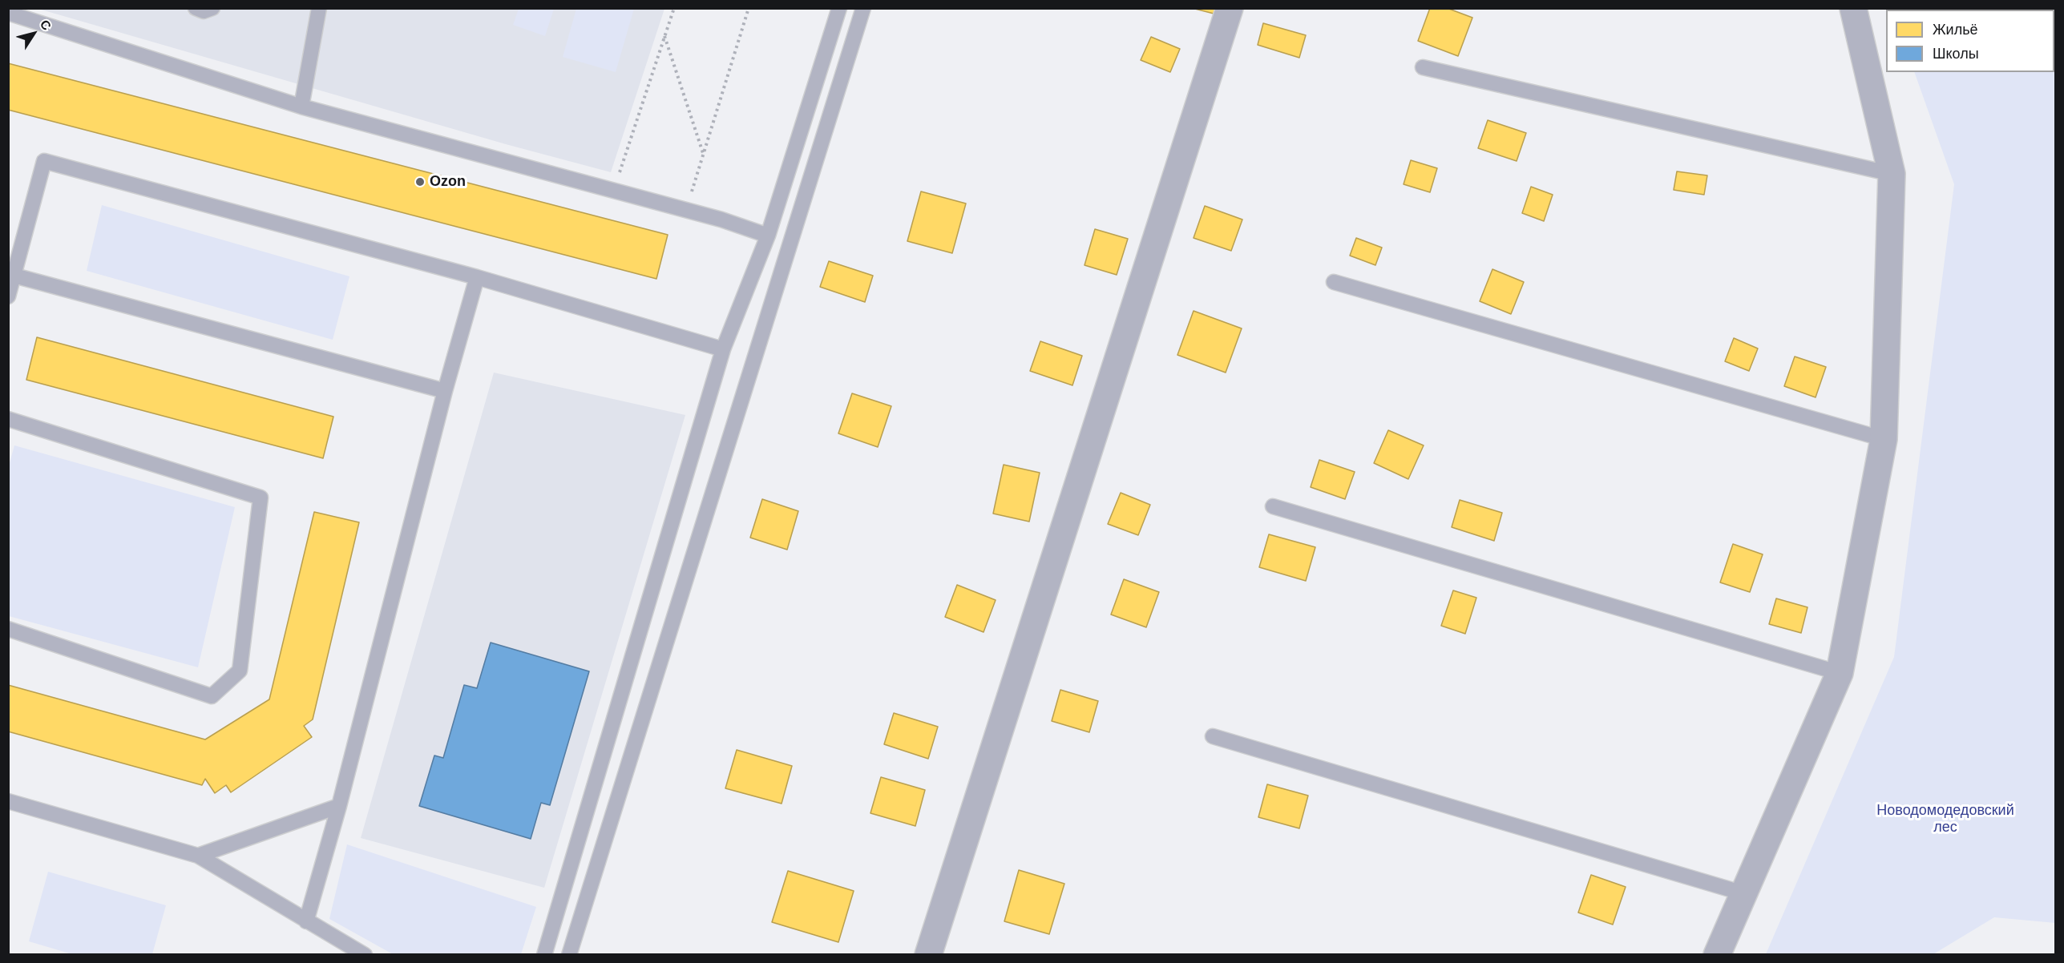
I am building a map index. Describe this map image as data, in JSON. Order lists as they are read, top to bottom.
{
  "parks": ["Новодомодедовский лес"],
  "places": ["Ozon"],
  "legend": ["Жильё", "Школы"],
  "north": "top right"
}
